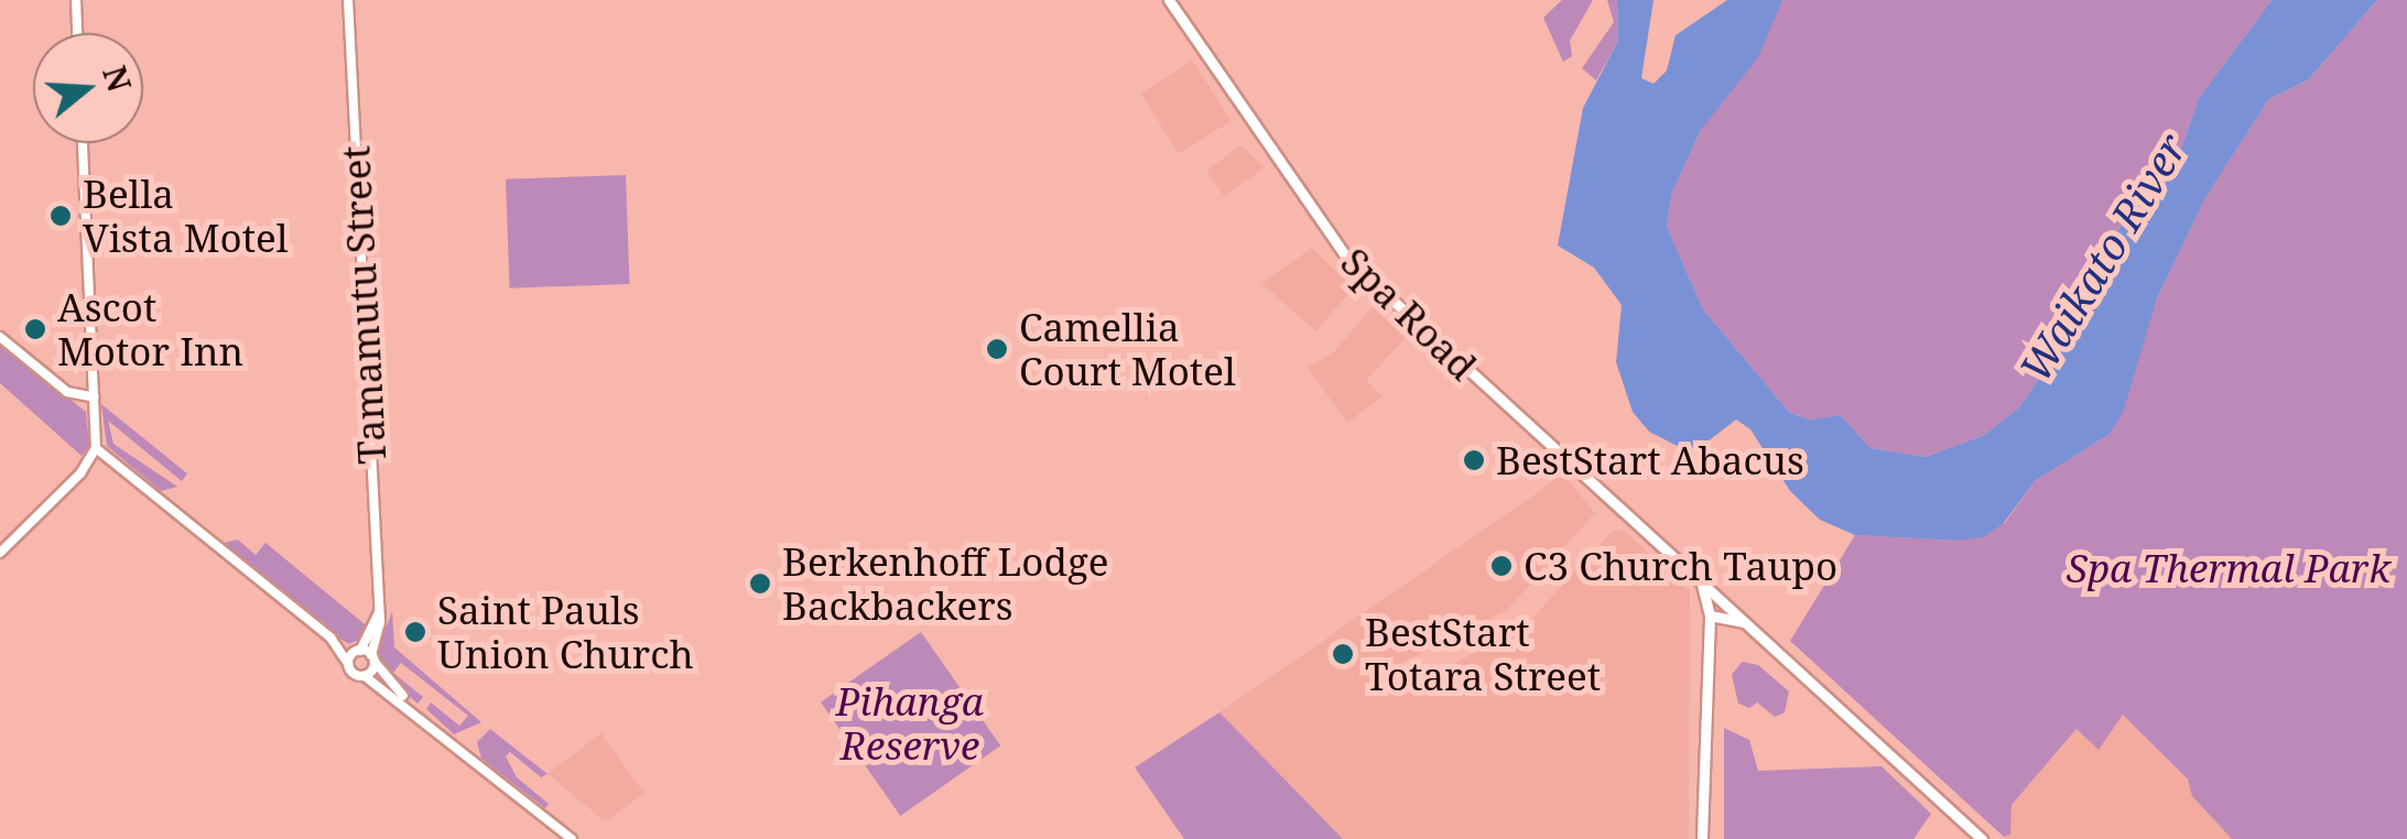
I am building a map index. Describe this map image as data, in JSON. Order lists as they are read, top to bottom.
{
  "streets": {
    "main road": ["Spa Road"],
    "street": ["Tamamutu Street"]
  },
  "water": ["Waikato River"],
  "parks": ["Spa Thermal Park", "Pihanga Reserve"],
  "places": [
    "Bella Vista Motel",
    "Ascot Motor Inn",
    "Camellia Court Motel",
    "BestStart Abacus",
    "C3 Church Taupo",
    "Berkenhoff Lodge Backbackers",
    "Saint Pauls Union Church",
    "BestStart Totara Street"
  ],
  "north": "right"
}
